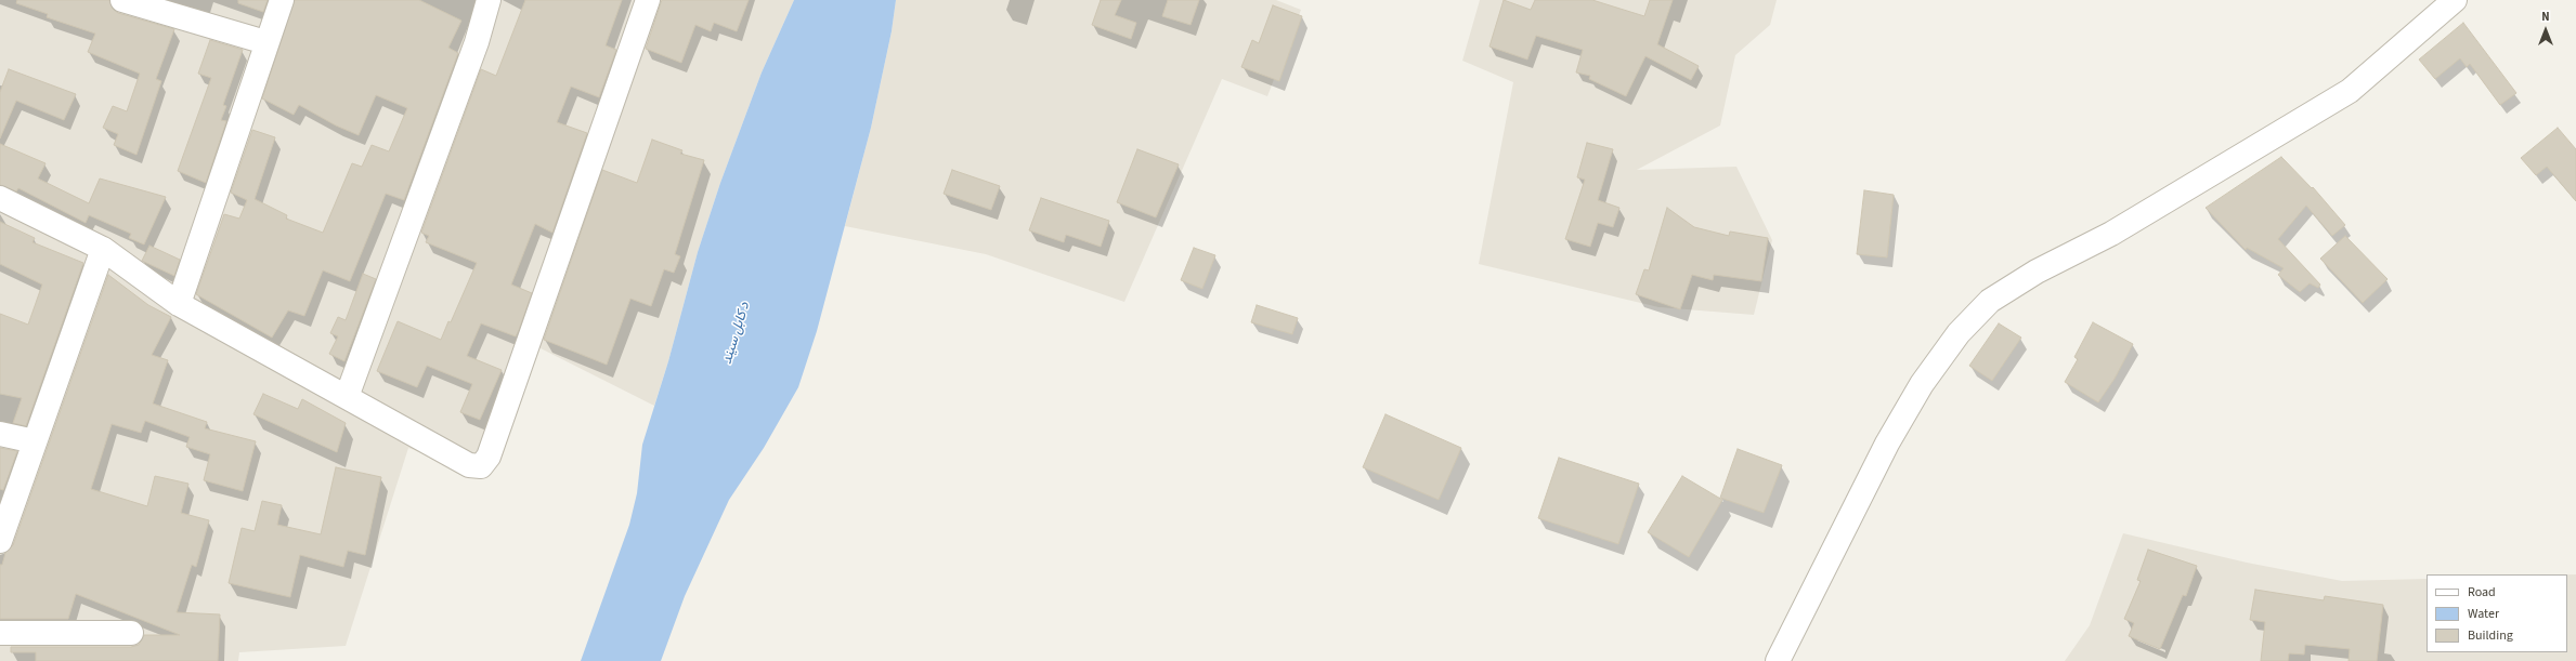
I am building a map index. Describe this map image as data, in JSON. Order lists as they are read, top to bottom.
{
  "water": ["د کابل سيند"],
  "legend": ["Road", "Water", "Building"],
  "north": "top"
}
